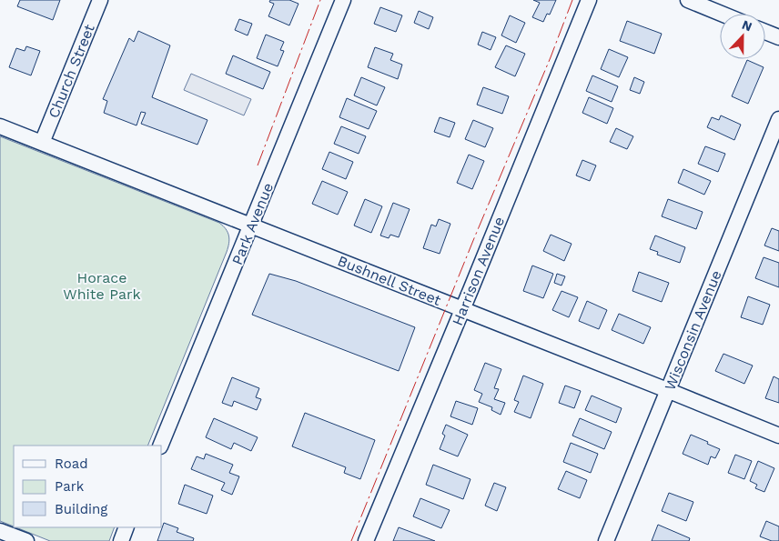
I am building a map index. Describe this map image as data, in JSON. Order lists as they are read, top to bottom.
{
  "streets": {
    "street": [
      "Church Street",
      "Park Avenue",
      "Harrison Avenue",
      "Bushnell Street",
      "Wisconsin Avenue"
    ]
  },
  "crossings": [
    ["Church Street", "Bushnell Street"],
    ["Park Avenue", "Bushnell Street"],
    ["Harrison Avenue", "Bushnell Street"],
    ["Bushnell Street", "Wisconsin Avenue"]
  ],
  "parks": ["Horace White Park"],
  "legend": ["Road", "Park", "Building"],
  "north": "top"
}
